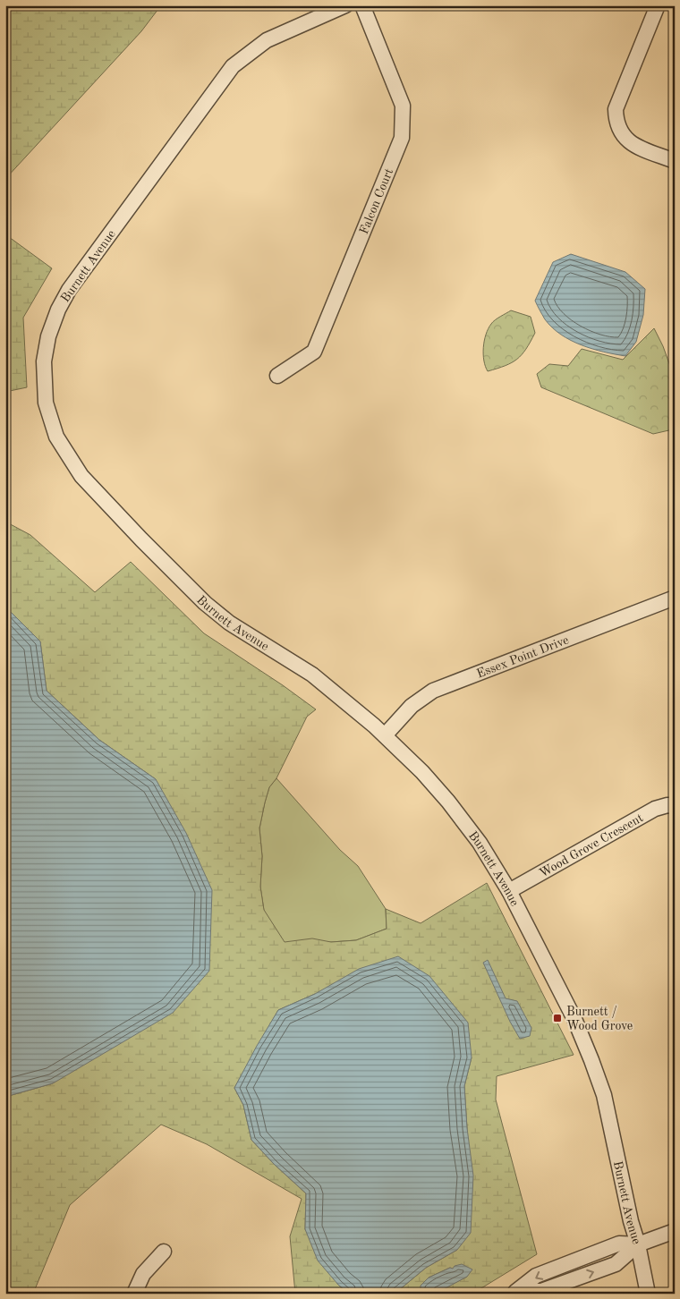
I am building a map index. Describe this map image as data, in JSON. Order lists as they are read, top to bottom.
{
  "streets": {
    "street": [
      "Falcon Court",
      "Burnett Avenue",
      "Essex Point Drive",
      "Wood Grove Crescent"
    ]
  },
  "crossings": [
    ["Burnett Avenue", "Essex Point Drive"],
    ["Burnett Avenue", "Wood Grove Crescent"]
  ],
  "places": {
    "transit": ["Burnett / Wood Grove"]
  }
}
